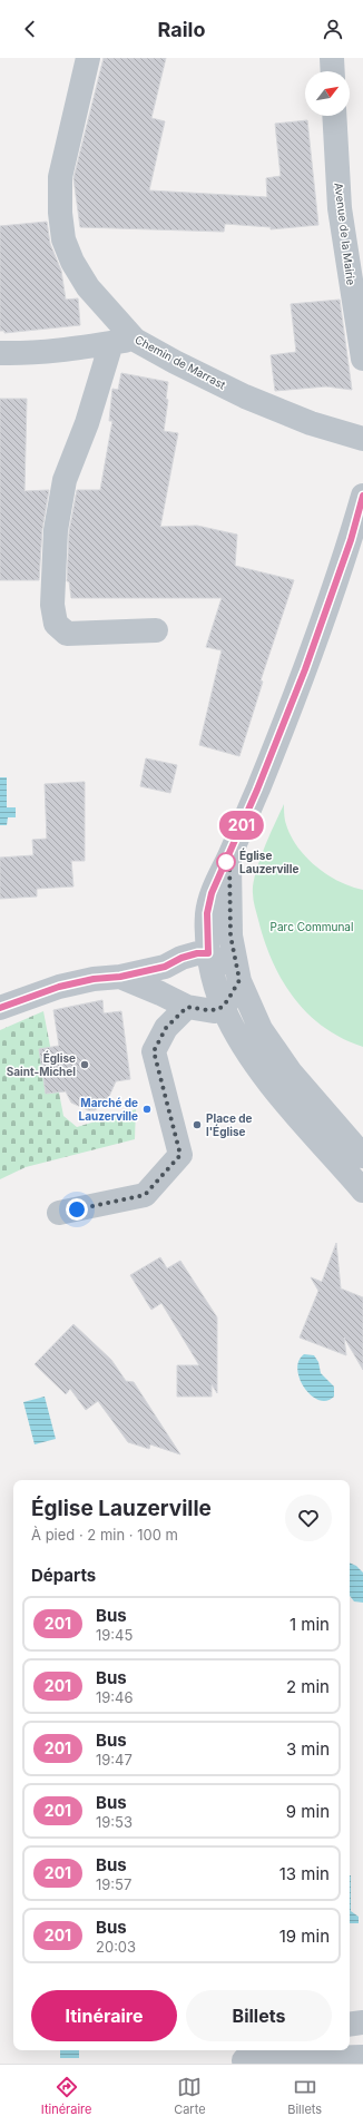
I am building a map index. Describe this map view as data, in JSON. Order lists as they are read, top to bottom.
{
  "streets": {
    "street": ["Avenue de la Mairie", "Chemin de Marrast"]
  },
  "parks": ["Parc Communal"],
  "places": [
    "Église Lauzerville",
    "Église Saint-Michel",
    "Marché de Lauzerville",
    "Place de l'Église"
  ],
  "lines": ["bus line 201"],
  "north": "top right",
  "page": {
    "header": "Railo",
    "on_map": "201",
    "heading": [
      ["Église Lauzerville", "À pied · 2 min · 100 m"],
      "Départs"
    ],
    "list": [
      {
        "mark": "201",
        "name": "Bus",
        "note": "19:45",
        "value": "1 min"
      },
      {
        "mark": "201",
        "name": "Bus",
        "note": "19:46",
        "value": "2 min"
      },
      {
        "mark": "201",
        "name": "Bus",
        "note": "19:47",
        "value": "3 min"
      },
      {
        "mark": "201",
        "name": "Bus",
        "note": "19:53",
        "value": "9 min"
      },
      {
        "mark": "201",
        "name": "Bus",
        "note": "19:57",
        "value": "13 min"
      },
      {
        "mark": "201",
        "name": "Bus",
        "note": "20:03",
        "value": "19 min"
      }
    ],
    "buttons": ["Itinéraire", "Billets"],
    "tabs": ["Itinéraire", "Carte", "Billets"]
  }
}
